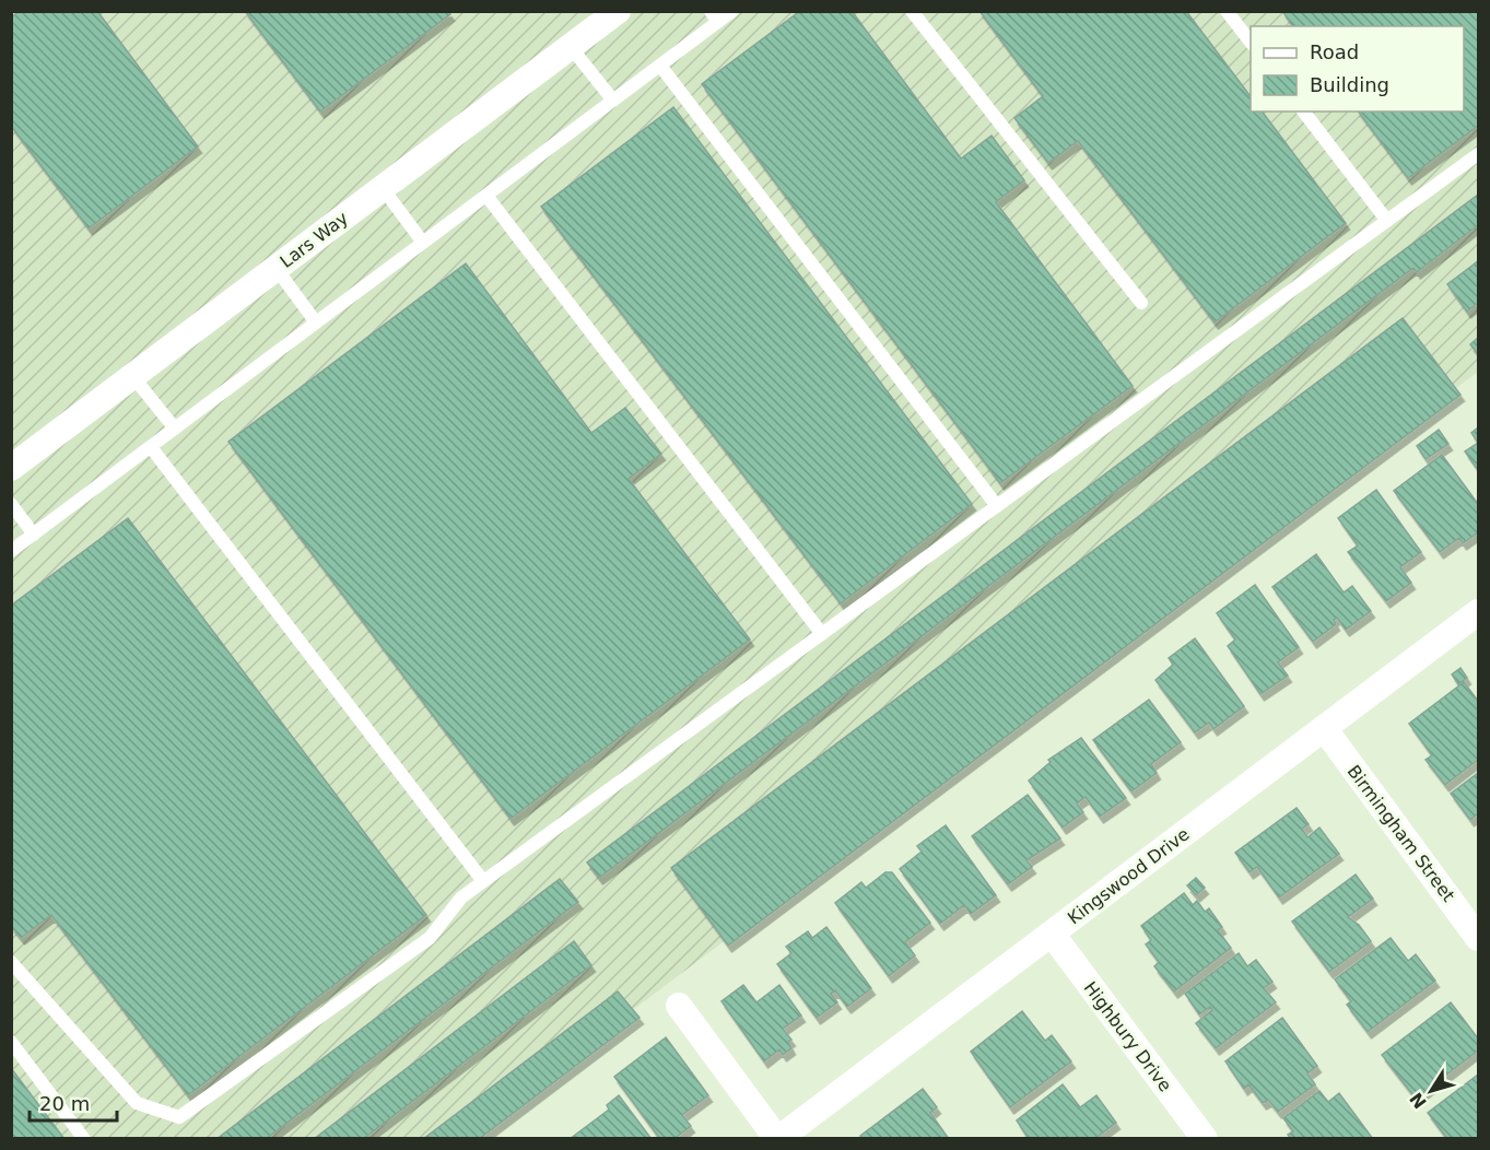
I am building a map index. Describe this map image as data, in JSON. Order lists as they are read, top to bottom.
{
  "streets": {
    "street": [
      "Lars Way",
      "Birmingham Street",
      "Kingswood Drive",
      "Highbury Drive"
    ]
  },
  "crossings": [
    ["Birmingham Street", "Kingswood Drive"],
    ["Kingswood Drive", "Highbury Drive"]
  ],
  "legend": ["Road", "Building"],
  "scale_bar": "20 m",
  "north": "bottom left"
}
